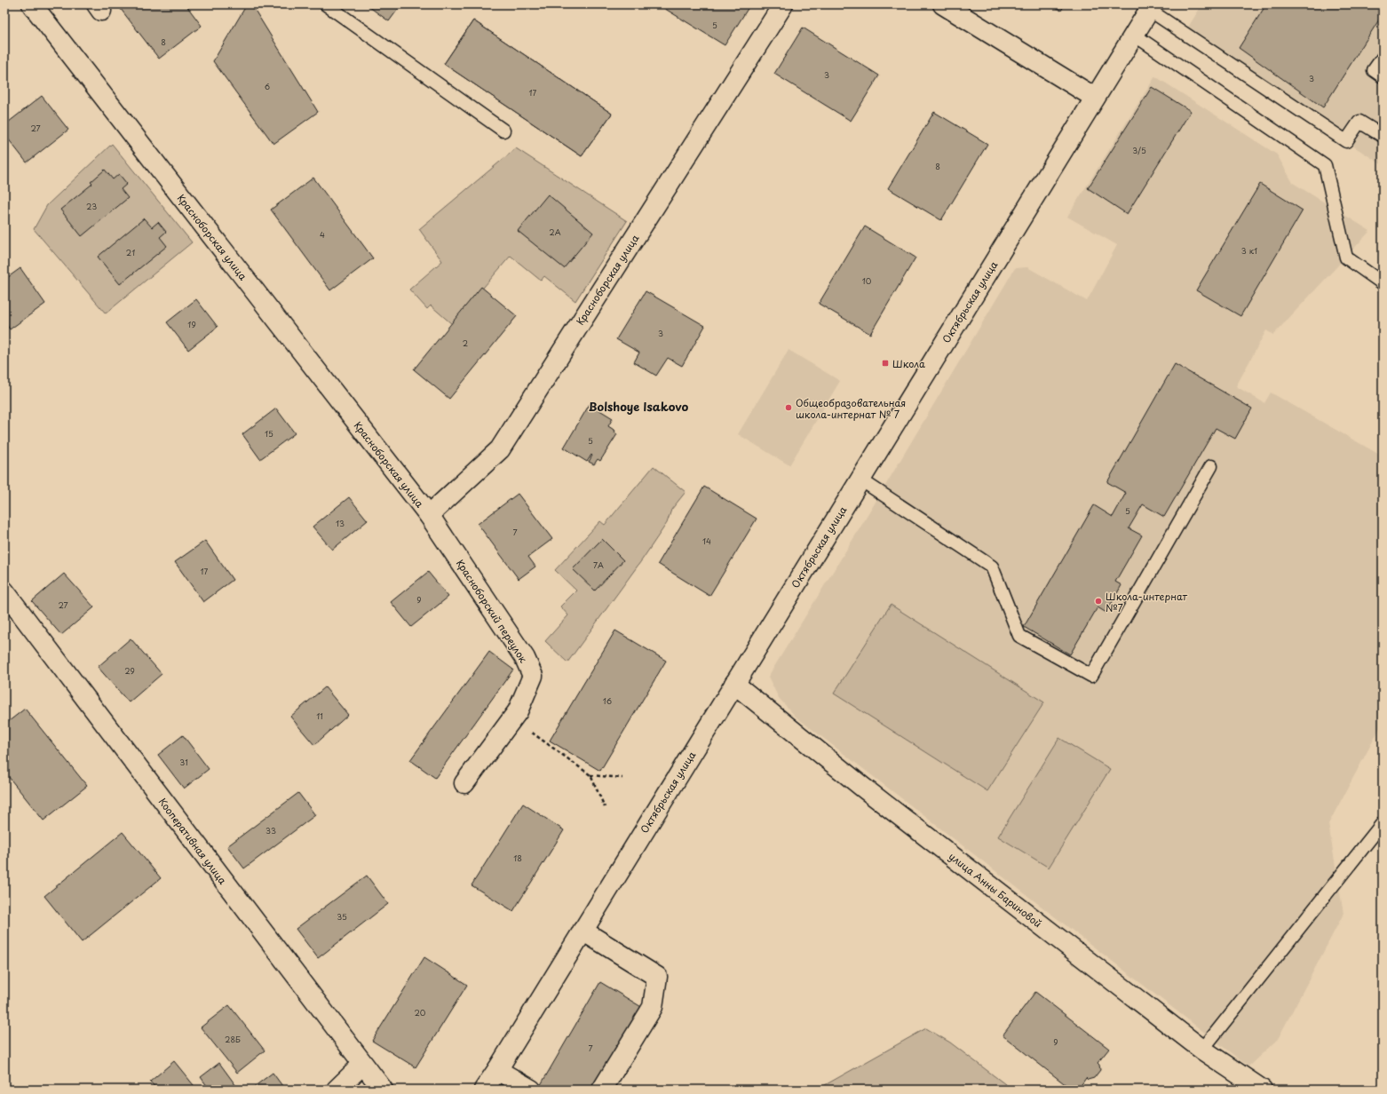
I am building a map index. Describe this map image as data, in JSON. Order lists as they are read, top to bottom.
{
  "streets": {
    "street": [
      "Красноборская улица",
      "Октябрьская улица",
      "Красноборский переулок",
      "Кооперативная улица",
      "улица Анны Бариновой"
    ]
  },
  "crossings": [
    ["Красноборская улица", "Красноборский переулок"],
    ["Октябрьская улица", "улица Анны Бариновой"]
  ],
  "districts": ["Bolshoye Isakovo"],
  "places": {
    "transit": ["Школа"],
    "other": ["Общеобразовательная школа-интернат № 7", "Школа-интернат №7"]
  },
  "house_numbers": [
    "5",
    "8",
    "3",
    "3",
    "6",
    "17",
    "27",
    "3/5",
    "8",
    "23",
    "2А",
    "4",
    "3 к1",
    "21",
    "10",
    "19",
    "3",
    "2",
    "15",
    "5",
    "5",
    "13",
    "7",
    "14",
    "7А",
    "17",
    "9",
    "27",
    "29",
    "16",
    "11",
    "31",
    "33",
    "18",
    "35",
    "20",
    "28Б",
    "9",
    "7"
  ]
}
